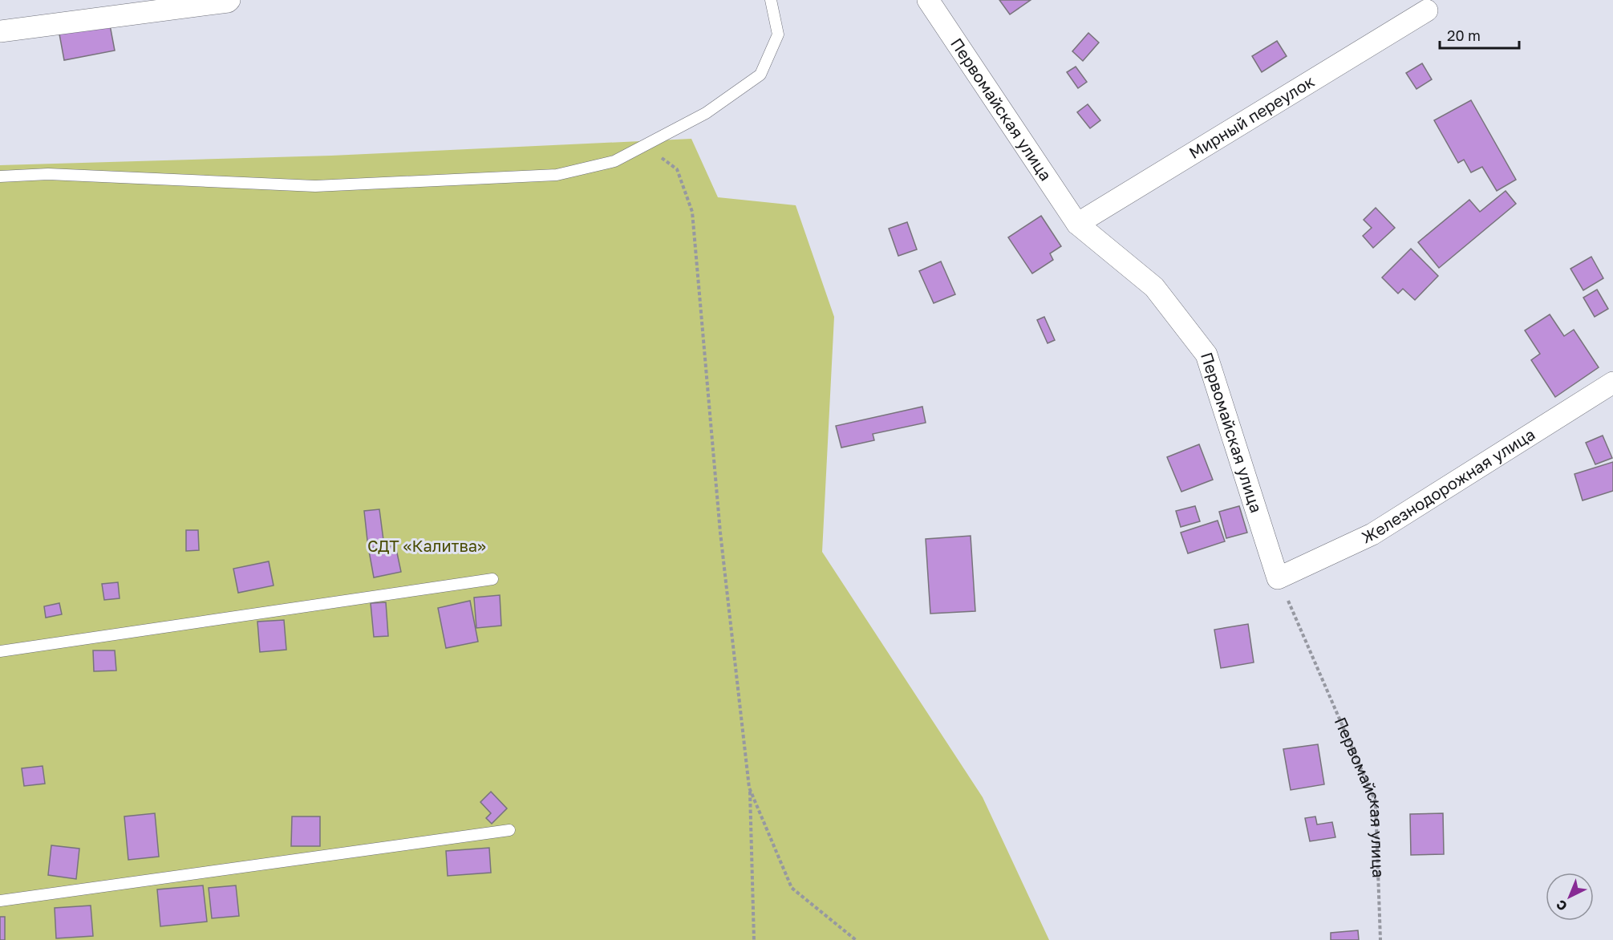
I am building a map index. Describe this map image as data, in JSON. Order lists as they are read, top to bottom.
{
  "streets": {
    "street": ["Первомайская улица", "Мирный переулок", "Железнодорожная улица"]
  },
  "crossings": [
    ["Первомайская улица", "Мирный переулок"],
    ["Первомайская улица", "Железнодорожная улица"]
  ],
  "parks": ["СДТ «Калитва»"],
  "scale_bar": "20 m",
  "north": "bottom left"
}
